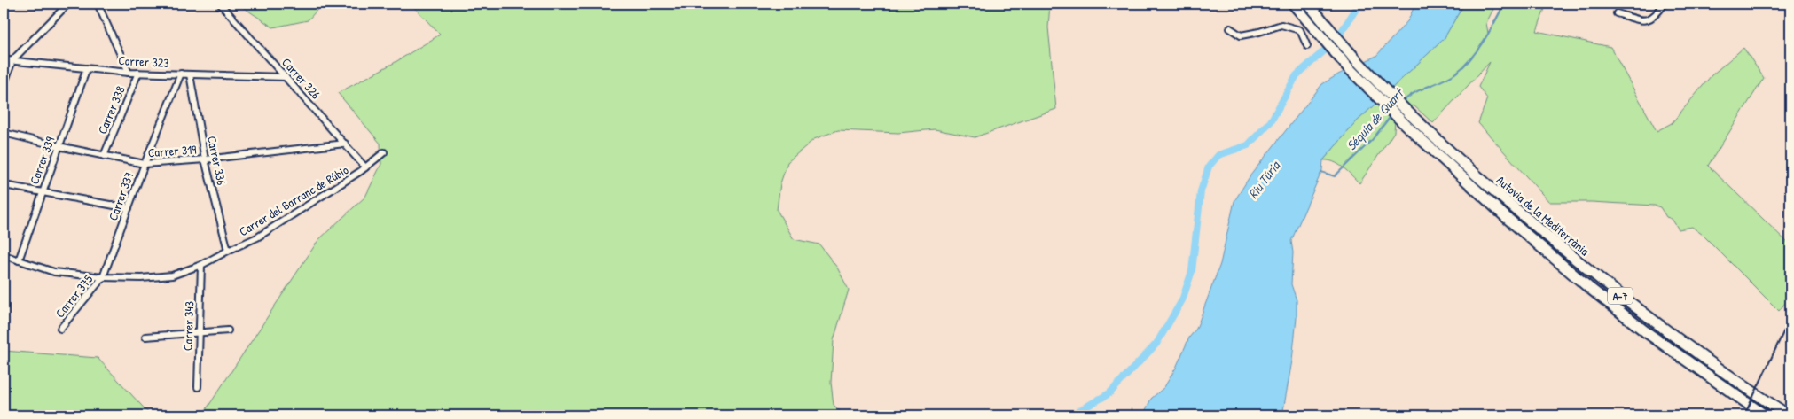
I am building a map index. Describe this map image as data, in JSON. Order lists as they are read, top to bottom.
{
  "streets": {
    "highway": ["Autovia de la Mediterrània", "A-7"],
    "street": [
      "Carrer 323",
      "Carrer 326",
      "Carrer 338",
      "Carrer 319",
      "Carrer 339",
      "Carrer 336",
      "Carrer 337",
      "Carrer del Barranc de Rúbio",
      "Carrer 375",
      "Carrer 343"
    ]
  },
  "crossings": [
    ["Carrer 323", "Carrer 326"],
    ["Carrer 323", "Carrer 338"],
    ["Carrer 323", "Carrer 339"],
    ["Carrer 323", "Carrer 336"],
    ["Carrer 323", "Carrer 337"],
    ["Carrer 326", "Carrer 319"],
    ["Carrer 326", "Carrer del Barranc de Rúbio"],
    ["Carrer 338", "Carrer 319"],
    ["Carrer 319", "Carrer 339"],
    ["Carrer 319", "Carrer 336"],
    ["Carrer 319", "Carrer 337"],
    ["Carrer 339", "Carrer del Barranc de Rúbio"],
    ["Carrer 336", "Carrer del Barranc de Rúbio"],
    ["Carrer 337", "Carrer del Barranc de Rúbio"],
    ["Carrer 337", "Carrer 375"],
    ["Carrer del Barranc de Rúbio", "Carrer 375"],
    ["Carrer del Barranc de Rúbio", "Carrer 343"]
  ],
  "water": ["Séquia de Quart", "Riu Túria"]
}
